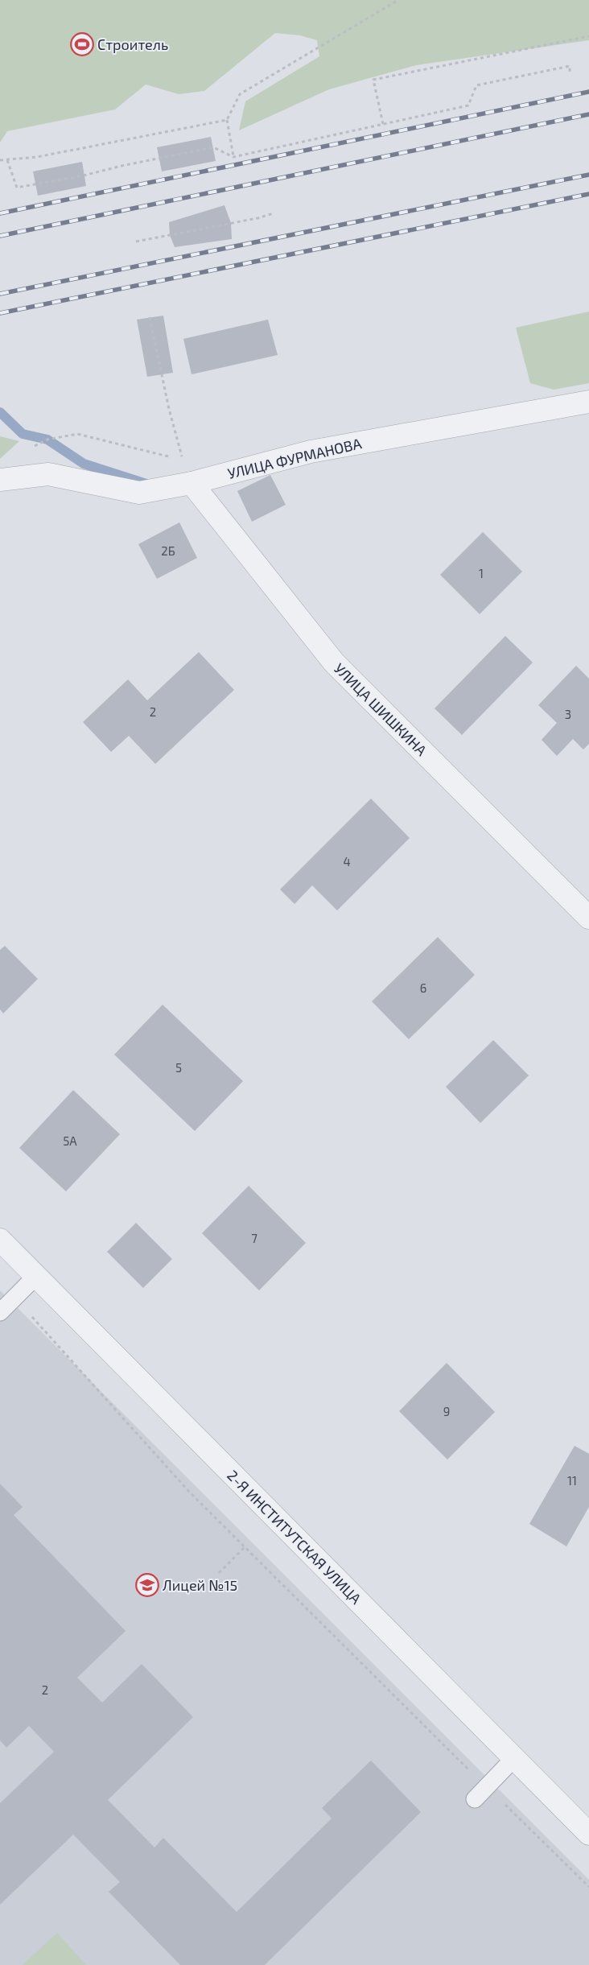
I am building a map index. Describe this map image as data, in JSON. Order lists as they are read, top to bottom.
{
  "streets": {
    "street": ["УЛИЦА ФУРМАНОВА", "УЛИЦА ШИШКИНА", "2-Я ИНСТИТУТСКАЯ УЛИЦА"]
  },
  "crossings": [
    ["УЛИЦА ФУРМАНОВА", "УЛИЦА ШИШКИНА"]
  ],
  "places": {
    "sports": ["Строитель"],
    "school or university": ["Лицей №15"]
  },
  "house_numbers": [
    "2Б",
    "1",
    "2",
    "3",
    "4",
    "6",
    "5",
    "5А",
    "7",
    "9",
    "11",
    "2"
  ]
}
